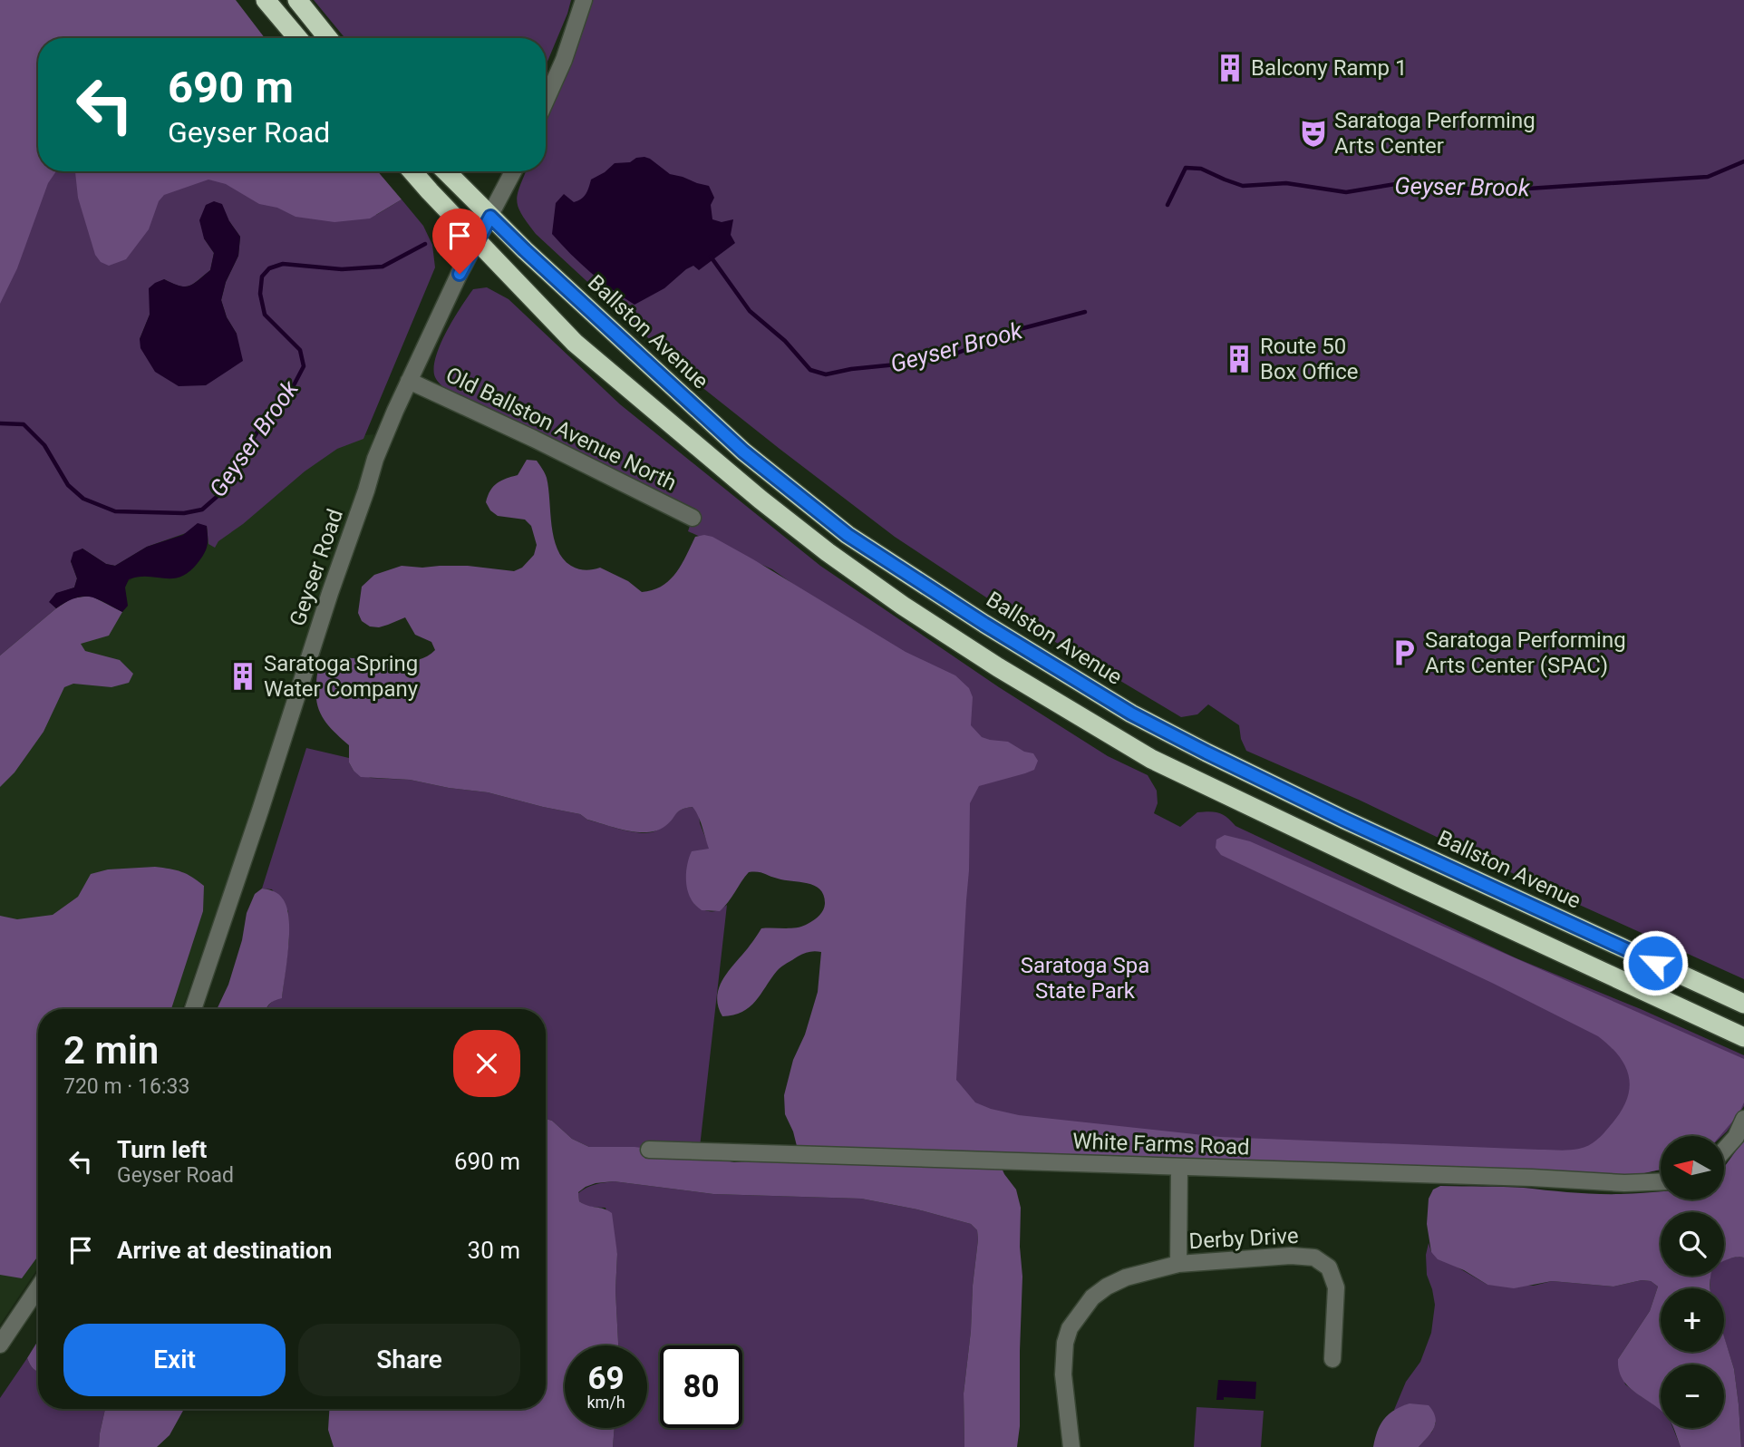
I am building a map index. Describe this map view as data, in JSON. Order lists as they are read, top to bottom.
{
  "streets": {
    "highway": ["Ballston Avenue"],
    "street": [
      "Old Ballston Avenue North",
      "Geyser Road",
      "White Farms Road",
      "Derby Drive"
    ]
  },
  "crossings": [
    ["Ballston Avenue", "Geyser Road"],
    ["Old Ballston Avenue North", "Geyser Road"]
  ],
  "water": ["Geyser Brook"],
  "parks": ["Saratoga Spa State Park"],
  "places": {
    "building": ["Balcony Ramp 1", "Route 50 Box Office", "Saratoga Spring Water Company"],
    "theatre": ["Saratoga Performing Arts Center"],
    "parking": ["Saratoga Performing Arts Center (SPAC)"]
  },
  "north": "left",
  "page": {
    "turn": ["690 m", "Geyser Road"],
    "heading": ["2 min", "720 m · 16:33"],
    "list": [
      {
        "name": "Turn left",
        "note": "Geyser Road",
        "value": "690 m"
      },
      {
        "name": "Arrive at destination",
        "value": "30 m"
      }
    ],
    "map_buttons": ["+", "−"],
    "buttons": ["Exit", "Share"],
    "speed": "69 km/h",
    "limit": "80"
  }
}
